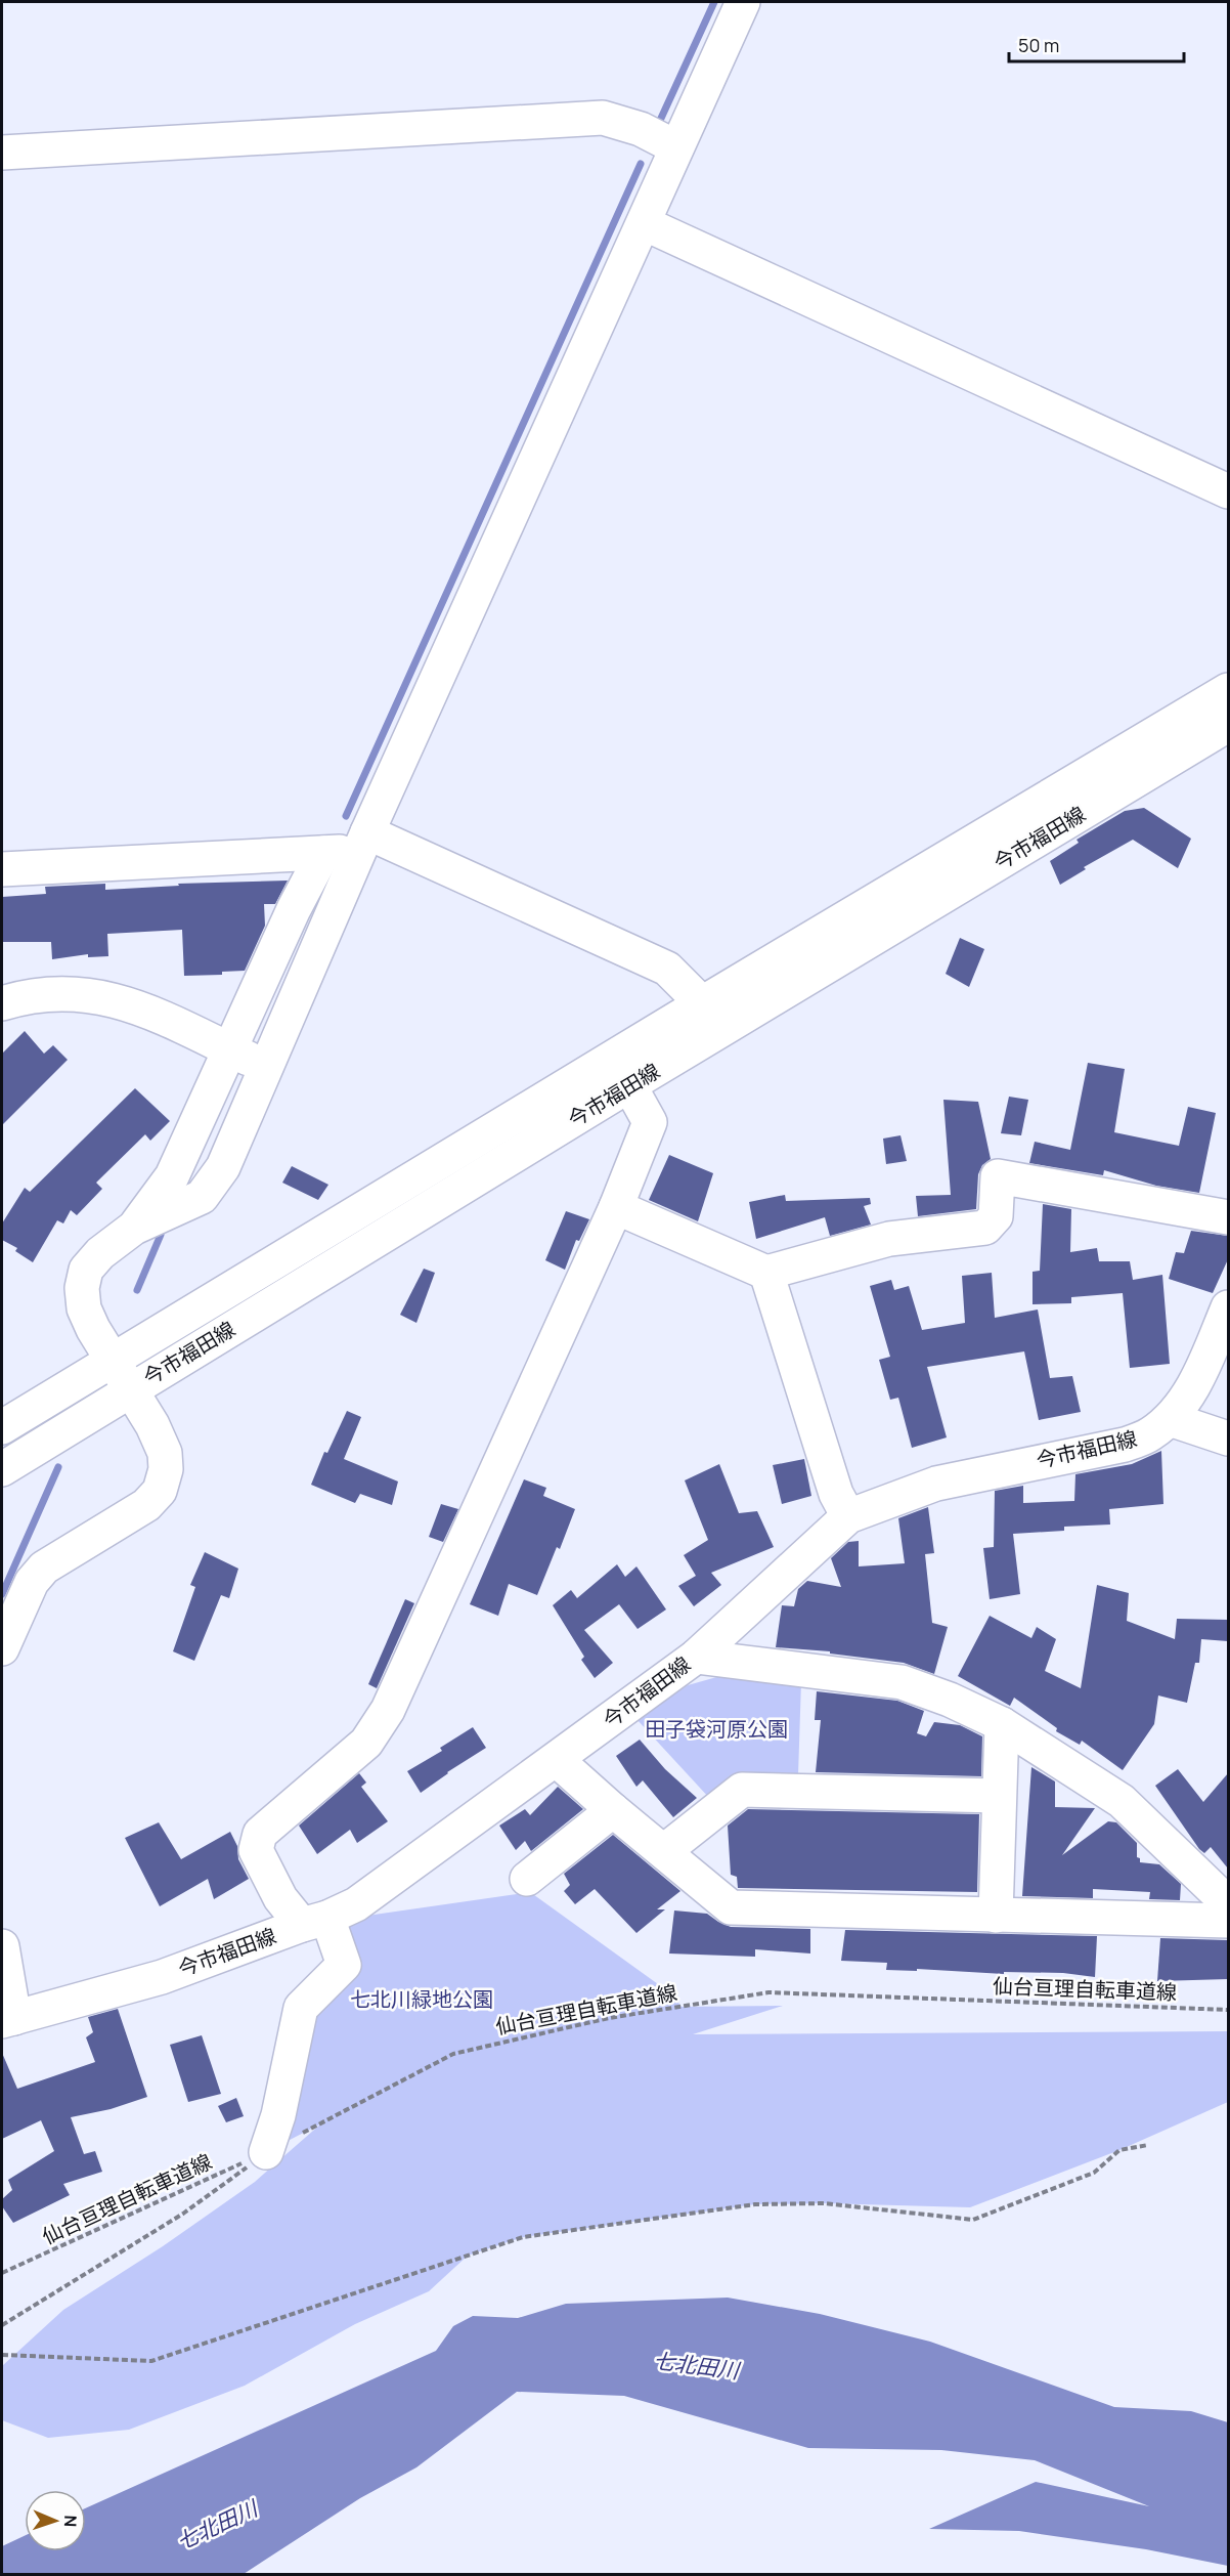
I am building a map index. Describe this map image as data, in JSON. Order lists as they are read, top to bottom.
{
  "streets": {
    "street": ["今市福田線"],
    "path": ["仙台亘理自転車道線"]
  },
  "water": ["七北田川"],
  "parks": ["田子袋河原公園", "七北川緑地公園"],
  "scale_bar": "50 m",
  "north": "right"
}
